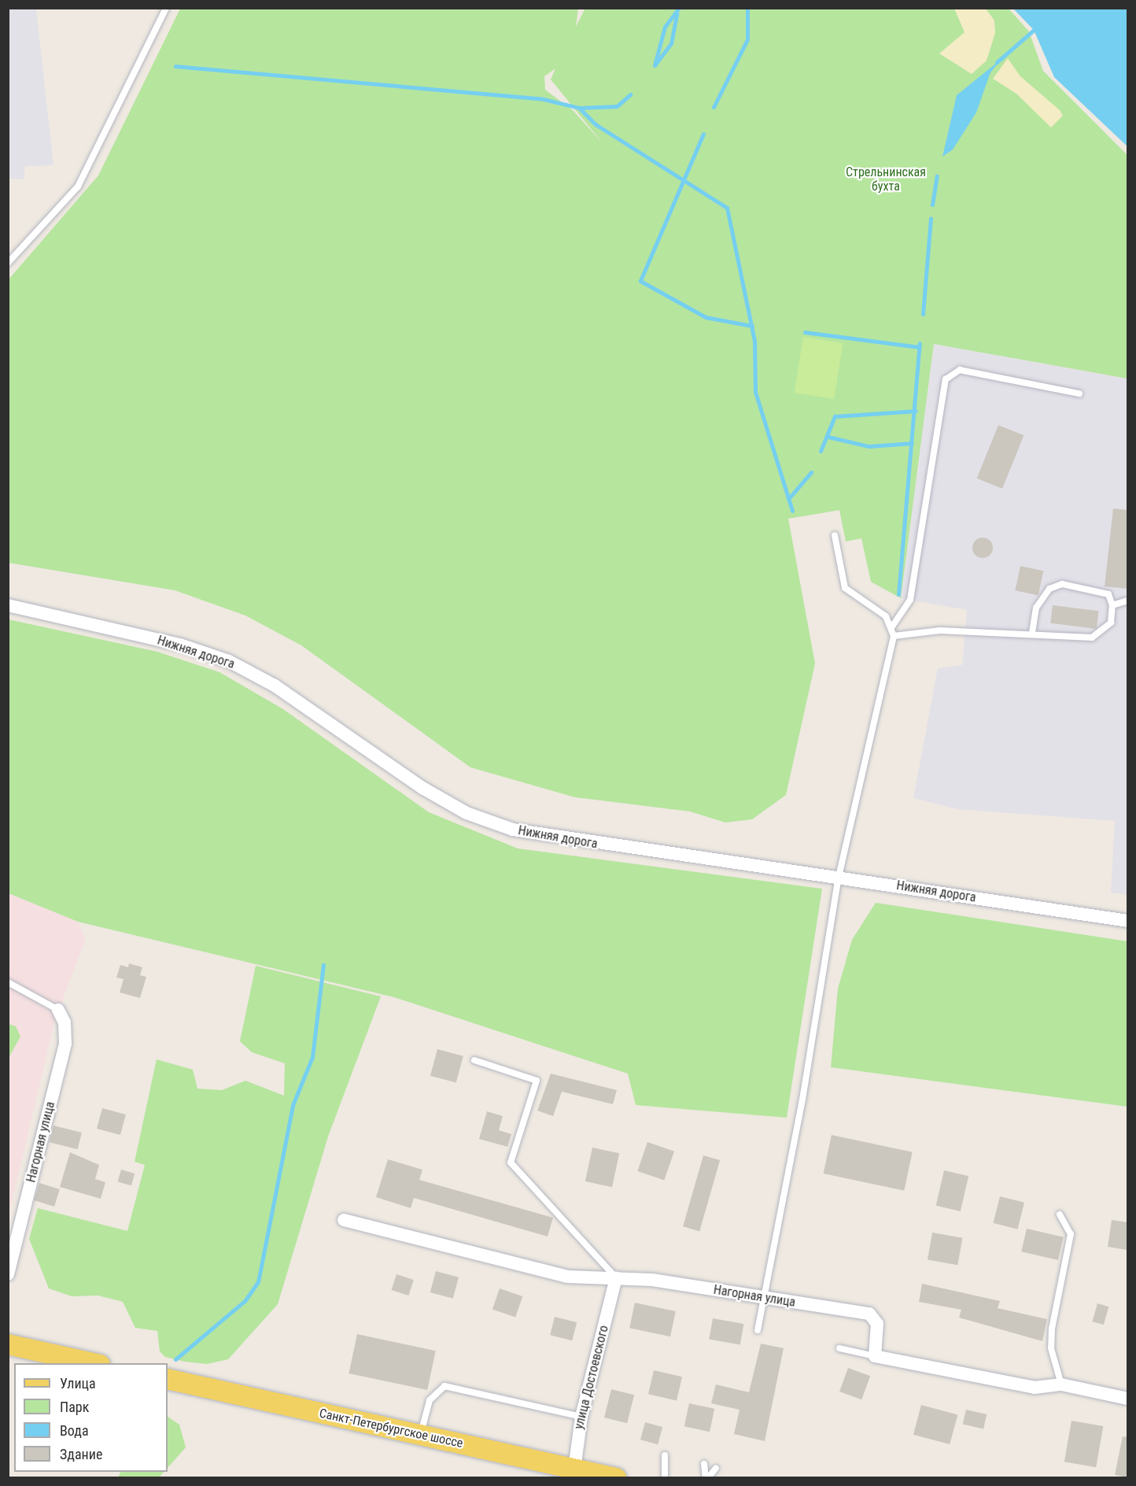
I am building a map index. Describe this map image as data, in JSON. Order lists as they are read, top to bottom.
{
  "streets": {
    "main road": ["Санкт-Петербургское шоссе"],
    "street": ["Нижняя дорога", "Нагорная улица", "улица Достоевского"]
  },
  "crossings": [
    ["Нагорная улица", "улица Достоевского"],
    ["улица Достоевского", "Санкт-Петербургское шоссе"]
  ],
  "parks": ["Стрельнинская бухта"],
  "legend": [
    "Улица",
    "Парк",
    "Вода",
    "Здание"
  ]
}
